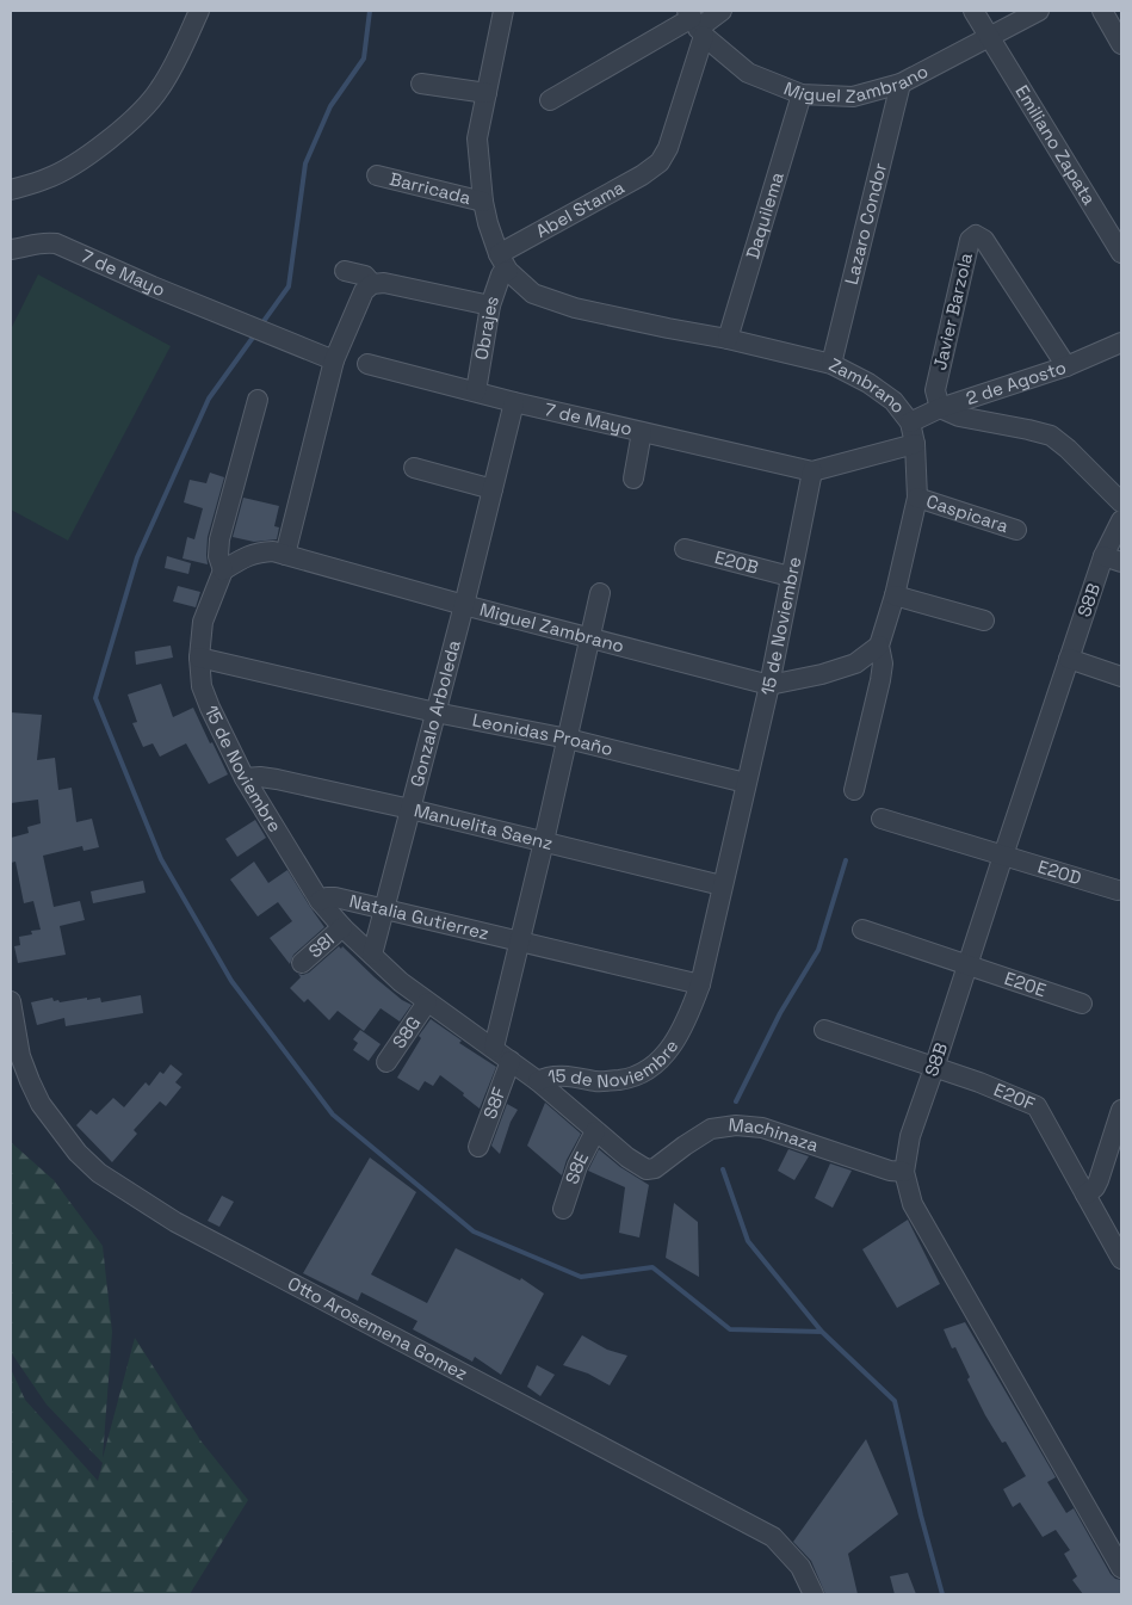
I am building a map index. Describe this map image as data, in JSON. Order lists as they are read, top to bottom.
{
  "streets": {
    "street": [
      "Miguel Zambrano",
      "Emiliano Zapata",
      "Barricada",
      "Abel Stama",
      "Daquilema",
      "Lazaro Condor",
      "7 de Mayo",
      "Javier Barzola",
      "Obrajes",
      "2 de Agosto",
      "Zambrano",
      "Caspicara",
      "E20B",
      "S8B",
      "15 de Noviembre",
      "Gonzalo Arboleda",
      "Leonidas Proaño",
      "Manuelita Saenz",
      "E20D",
      "Natalia Gutierrez",
      "S8I",
      "E20E",
      "S8G",
      "E20F",
      "S8F",
      "Machinaza",
      "S8E",
      "Otto Arosemena Gomez"
    ]
  },
  "crossings": [
    ["Miguel Zambrano", "Emiliano Zapata"],
    ["Miguel Zambrano", "Abel Stama"],
    ["Miguel Zambrano", "Daquilema"],
    ["Miguel Zambrano", "Lazaro Condor"],
    ["Miguel Zambrano", "Zambrano"],
    ["Miguel Zambrano", "15 de Noviembre"],
    ["Miguel Zambrano", "Gonzalo Arboleda"],
    ["Barricada", "Zambrano"],
    ["Abel Stama", "Obrajes"],
    ["Abel Stama", "Zambrano"],
    ["Daquilema", "Zambrano"],
    ["Lazaro Condor", "Zambrano"],
    ["7 de Mayo", "Obrajes"],
    ["7 de Mayo", "15 de Noviembre"],
    ["7 de Mayo", "Gonzalo Arboleda"],
    ["Javier Barzola", "2 de Agosto"],
    ["Obrajes", "Zambrano"],
    ["2 de Agosto", "Zambrano"],
    ["Zambrano", "Caspicara"],
    ["E20B", "15 de Noviembre"],
    ["S8B", "E20D"],
    ["S8B", "E20E"],
    ["S8B", "E20F"],
    ["S8B", "Machinaza"],
    ["15 de Noviembre", "Gonzalo Arboleda"],
    ["15 de Noviembre", "Leonidas Proaño"],
    ["15 de Noviembre", "Manuelita Saenz"],
    ["15 de Noviembre", "Natalia Gutierrez"],
    ["15 de Noviembre", "S8I"],
    ["15 de Noviembre", "S8G"],
    ["15 de Noviembre", "S8F"],
    ["15 de Noviembre", "Machinaza"],
    ["Gonzalo Arboleda", "Leonidas Proaño"],
    ["Gonzalo Arboleda", "Manuelita Saenz"],
    ["Gonzalo Arboleda", "Natalia Gutierrez"],
    ["Machinaza", "S8E"]
  ]
}
